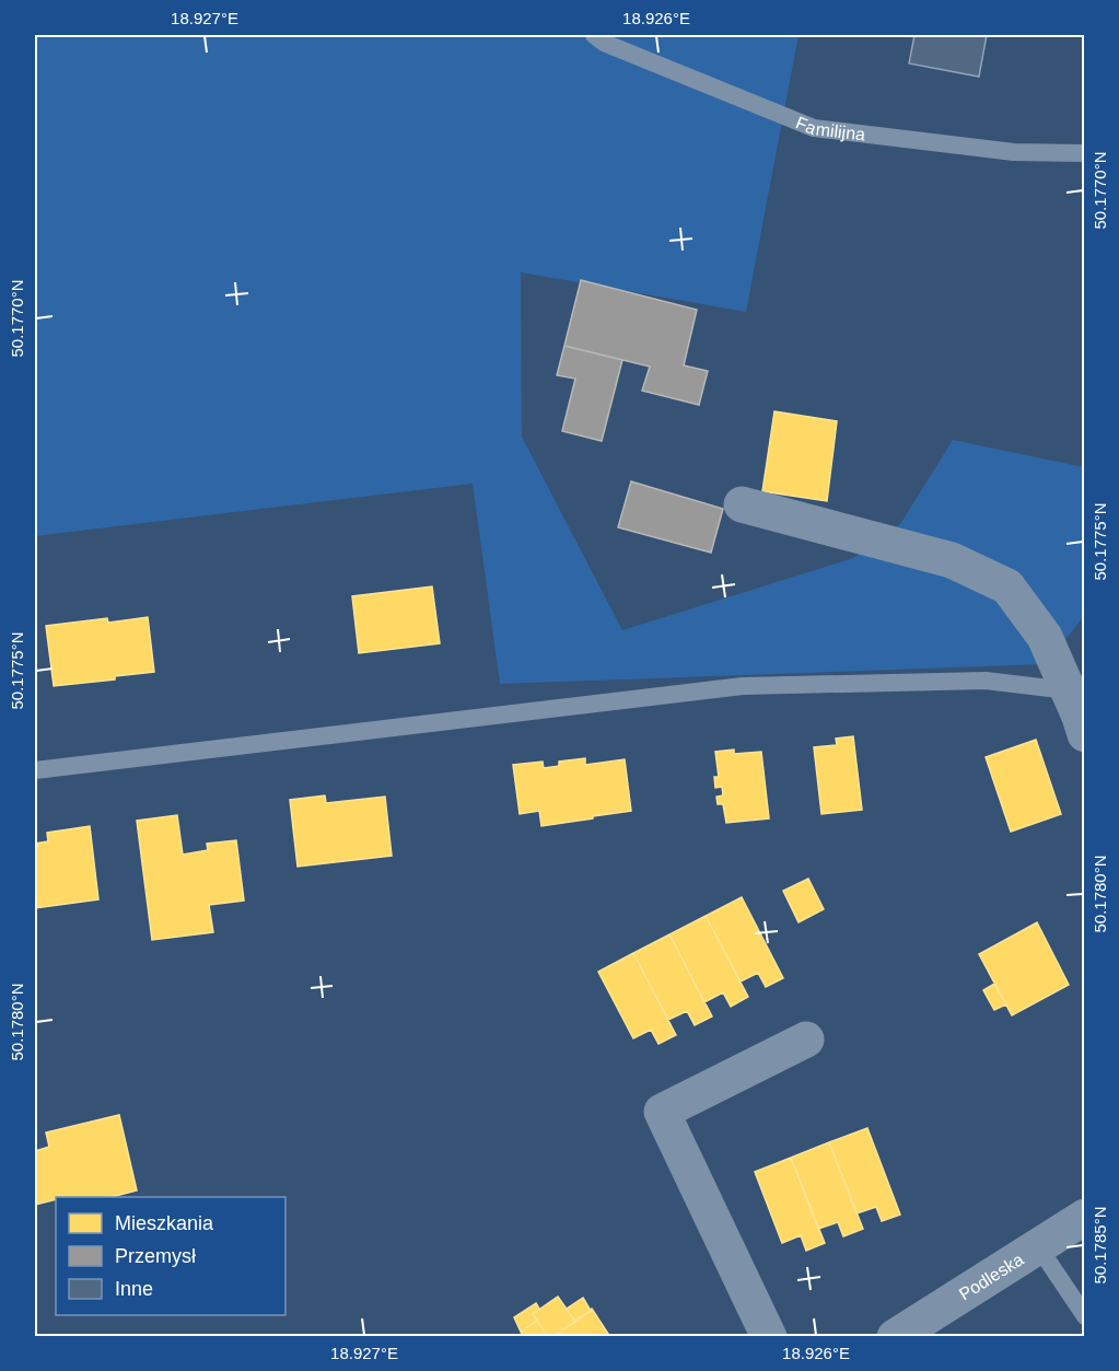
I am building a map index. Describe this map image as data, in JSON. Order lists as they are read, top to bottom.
{
  "streets": {
    "street": ["Podleska"],
    "lane": ["Familijna"]
  },
  "legend": ["Mieszkania", "Przemysł", "Inne"],
  "coordinates": [
    "18.927°E",
    "18.926°E",
    "50.1770°N",
    "50.1775°N",
    "50.1780°N",
    "50.1785°N"
  ]
}
